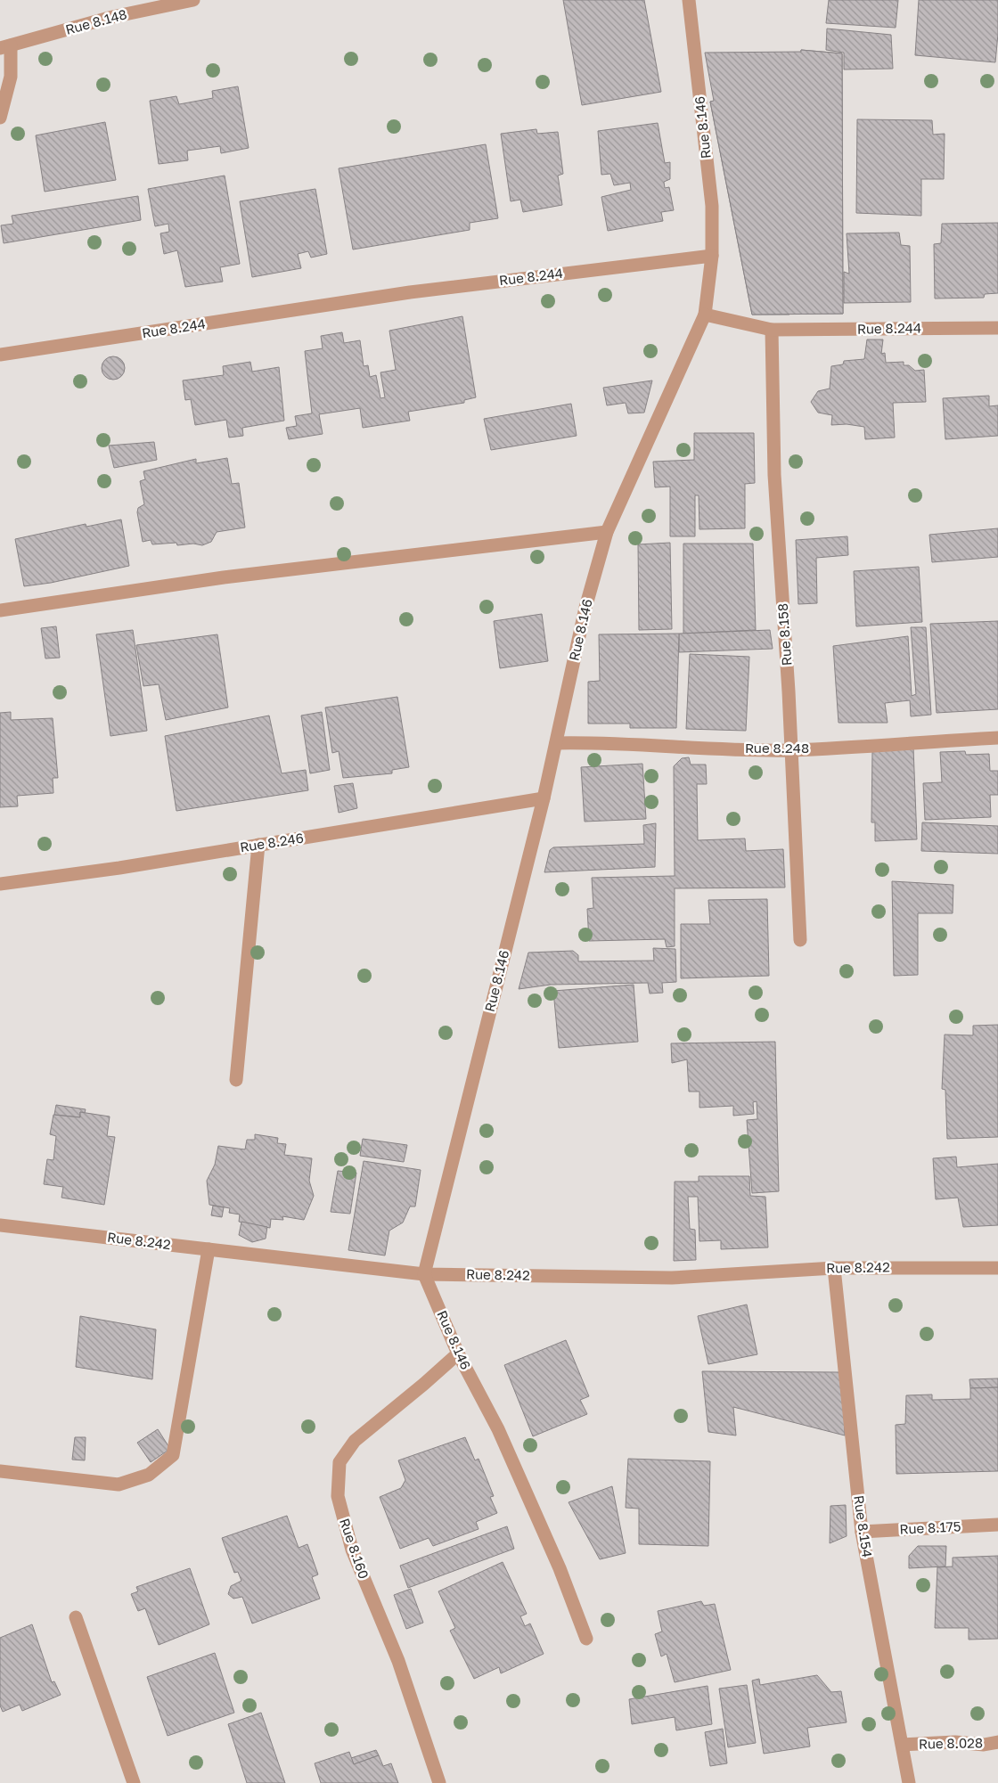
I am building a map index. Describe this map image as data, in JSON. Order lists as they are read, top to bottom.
{
  "streets": {
    "street": [
      "Rue 8.148",
      "Rue 8.146",
      "Rue 8.244",
      "Rue 8.158",
      "Rue 8.248",
      "Rue 8.246",
      "Rue 8.242",
      "Rue 8.154",
      "Rue 8.175",
      "Rue 8.160",
      "Rue 8.028"
    ]
  },
  "crossings": [
    ["Rue 8.146", "Rue 8.244"],
    ["Rue 8.146", "Rue 8.248"],
    ["Rue 8.146", "Rue 8.246"],
    ["Rue 8.146", "Rue 8.242"],
    ["Rue 8.146", "Rue 8.160"],
    ["Rue 8.244", "Rue 8.158"],
    ["Rue 8.158", "Rue 8.248"],
    ["Rue 8.242", "Rue 8.154"],
    ["Rue 8.154", "Rue 8.175"],
    ["Rue 8.154", "Rue 8.028"]
  ]
}
